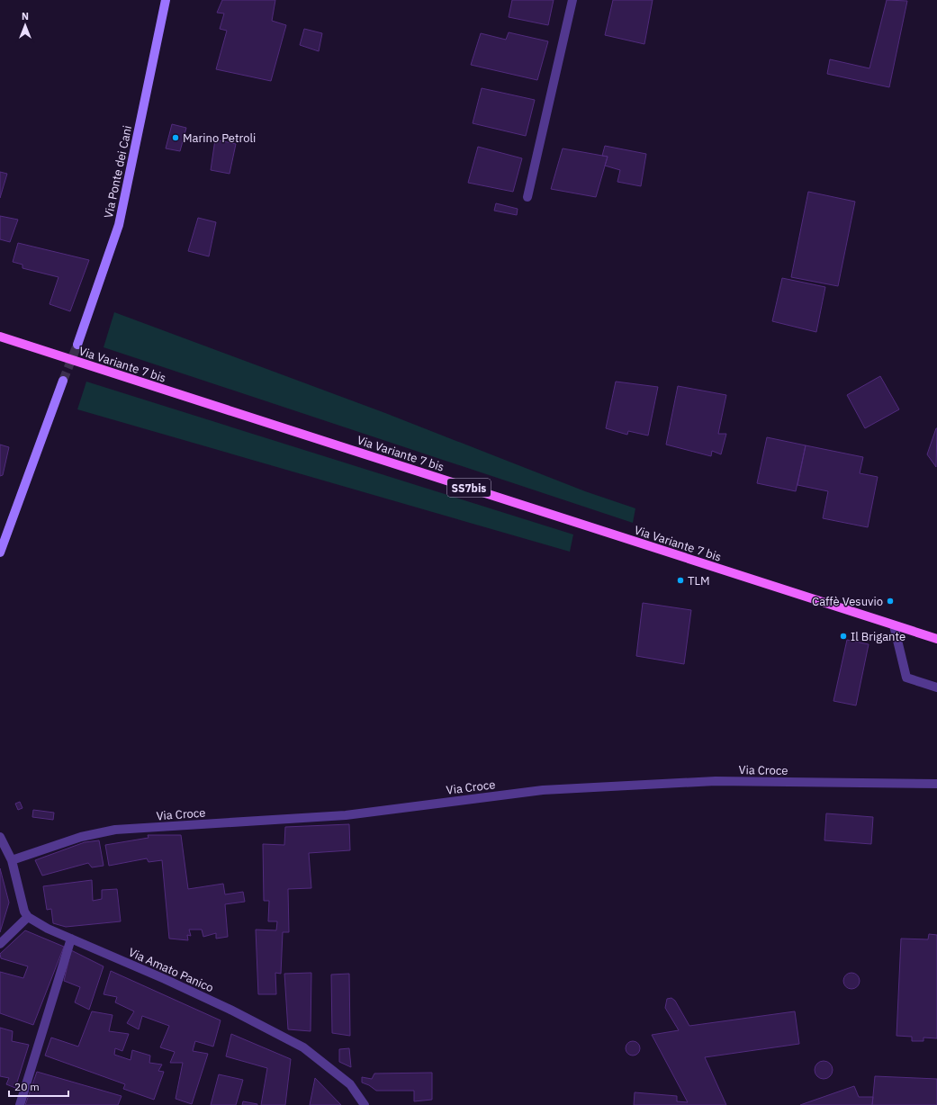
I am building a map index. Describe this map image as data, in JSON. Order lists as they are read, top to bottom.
{
  "streets": {
    "main road": ["Via Variante 7 bis", "SS7bis"],
    "street": ["Via Ponte dei Cani", "Via Croce", "Via Amato Panico"]
  },
  "places": [
    "Marino Petroli",
    "TLM",
    "Caffè Vesuvio",
    "Il Brigante"
  ],
  "scale_bar": "20 m",
  "north": "top"
}
